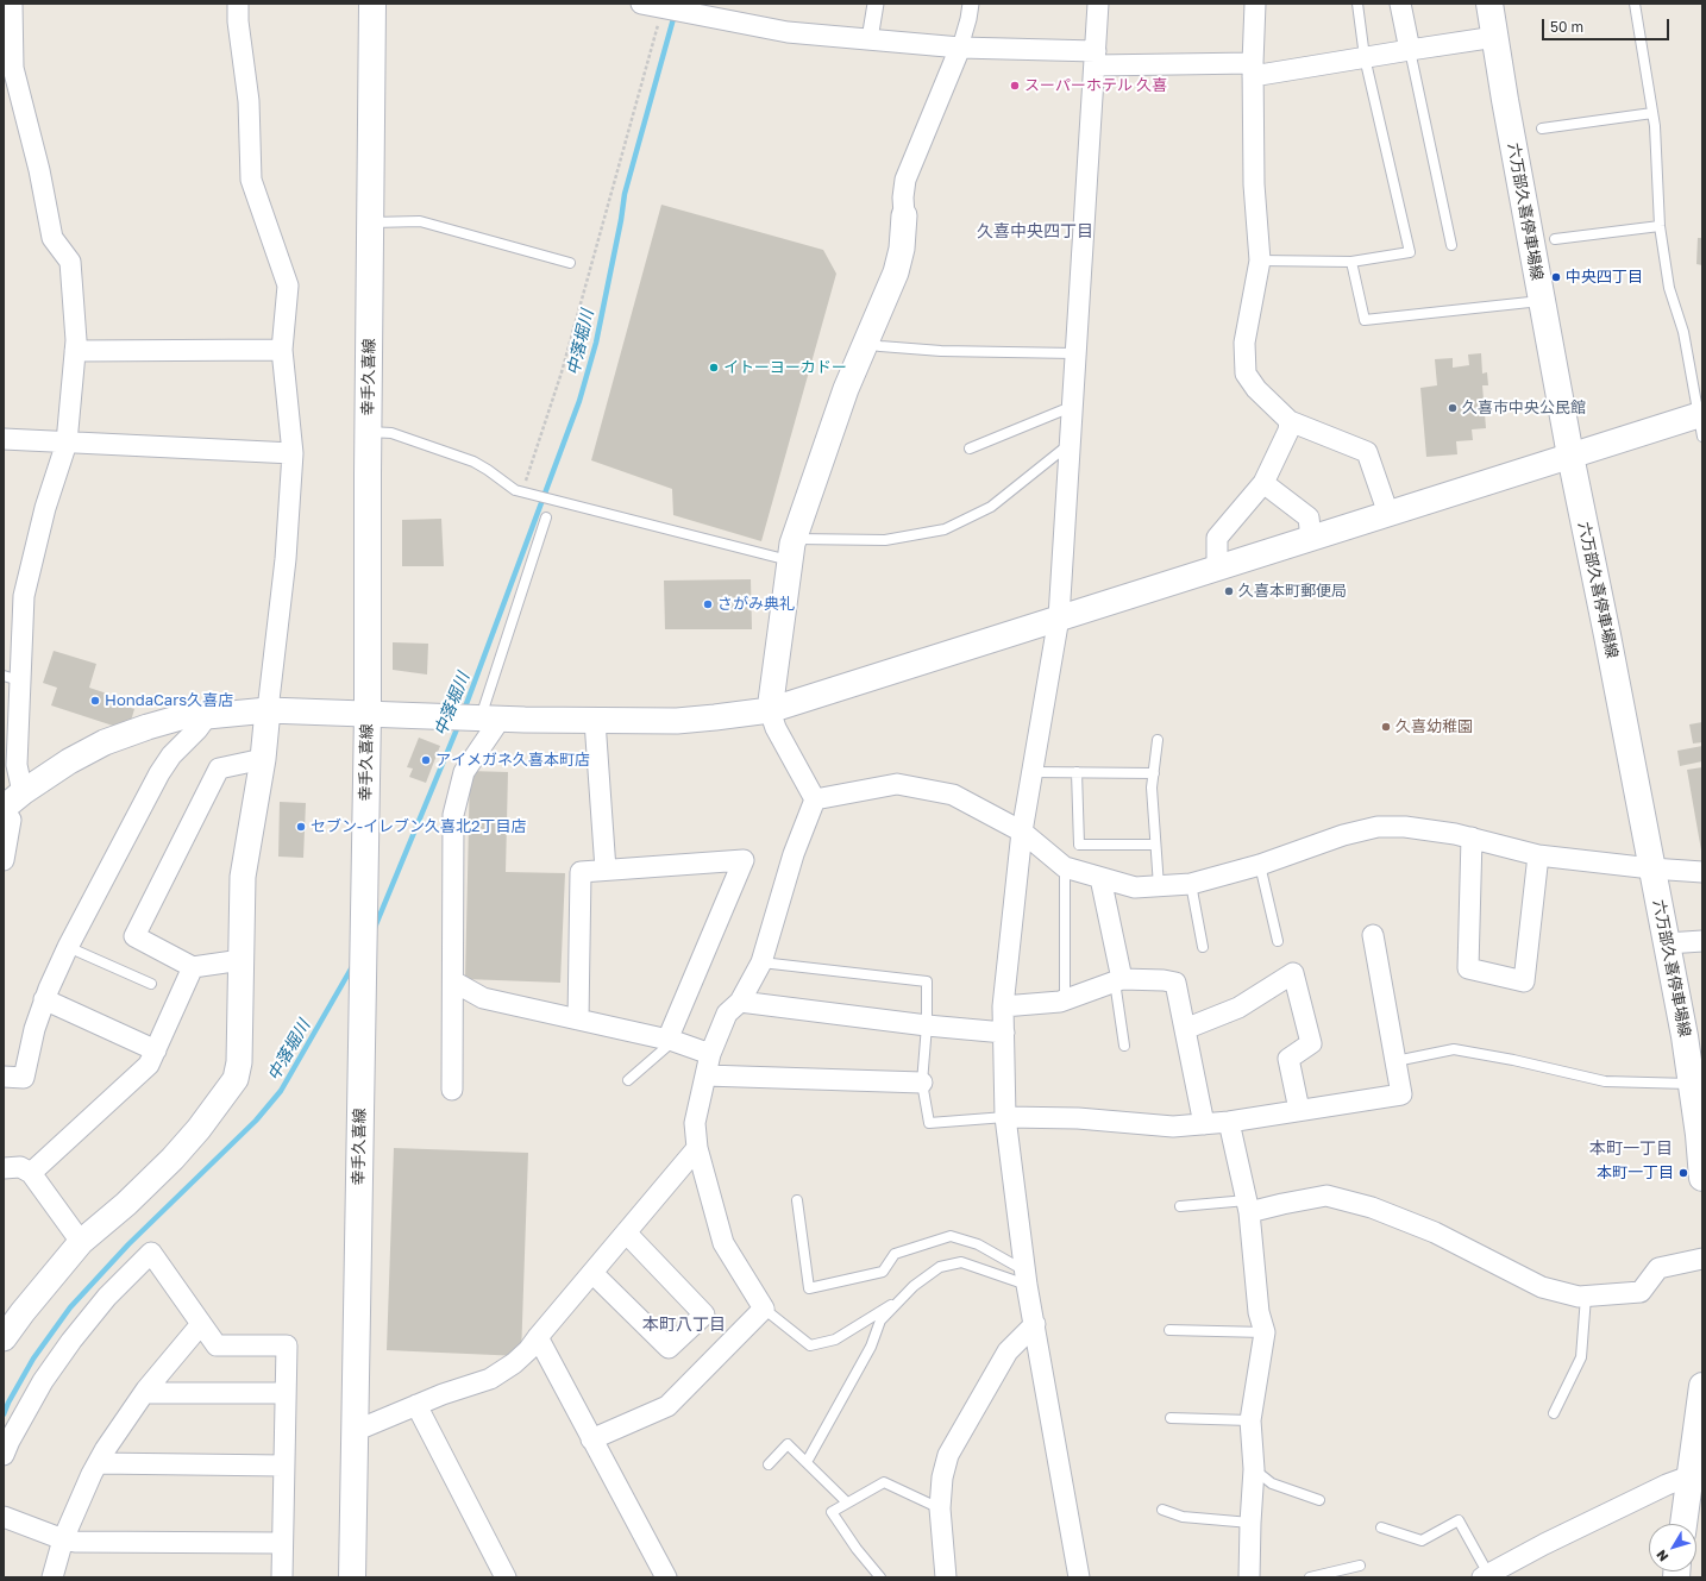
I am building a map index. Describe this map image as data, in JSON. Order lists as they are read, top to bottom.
{
  "streets": {
    "main road": ["六万部久喜停車場線", "幸手久喜線"]
  },
  "districts": ["久喜中央四丁目", "本町一丁目", "本町八丁目"],
  "water": ["中落堀川"],
  "places": [
    "スーパーホテル 久喜",
    "中央四丁目",
    "イトーヨーカドー",
    "久喜市中央公民館",
    "久喜本町郵便局",
    "さがみ典礼",
    "HondaCars久喜店",
    "久喜幼稚園",
    "アイメガネ久喜本町店",
    "セブン-イレブン久喜北2丁目店",
    "本町一丁目"
  ],
  "scale_bar": "50 m",
  "north": "bottom left"
}
